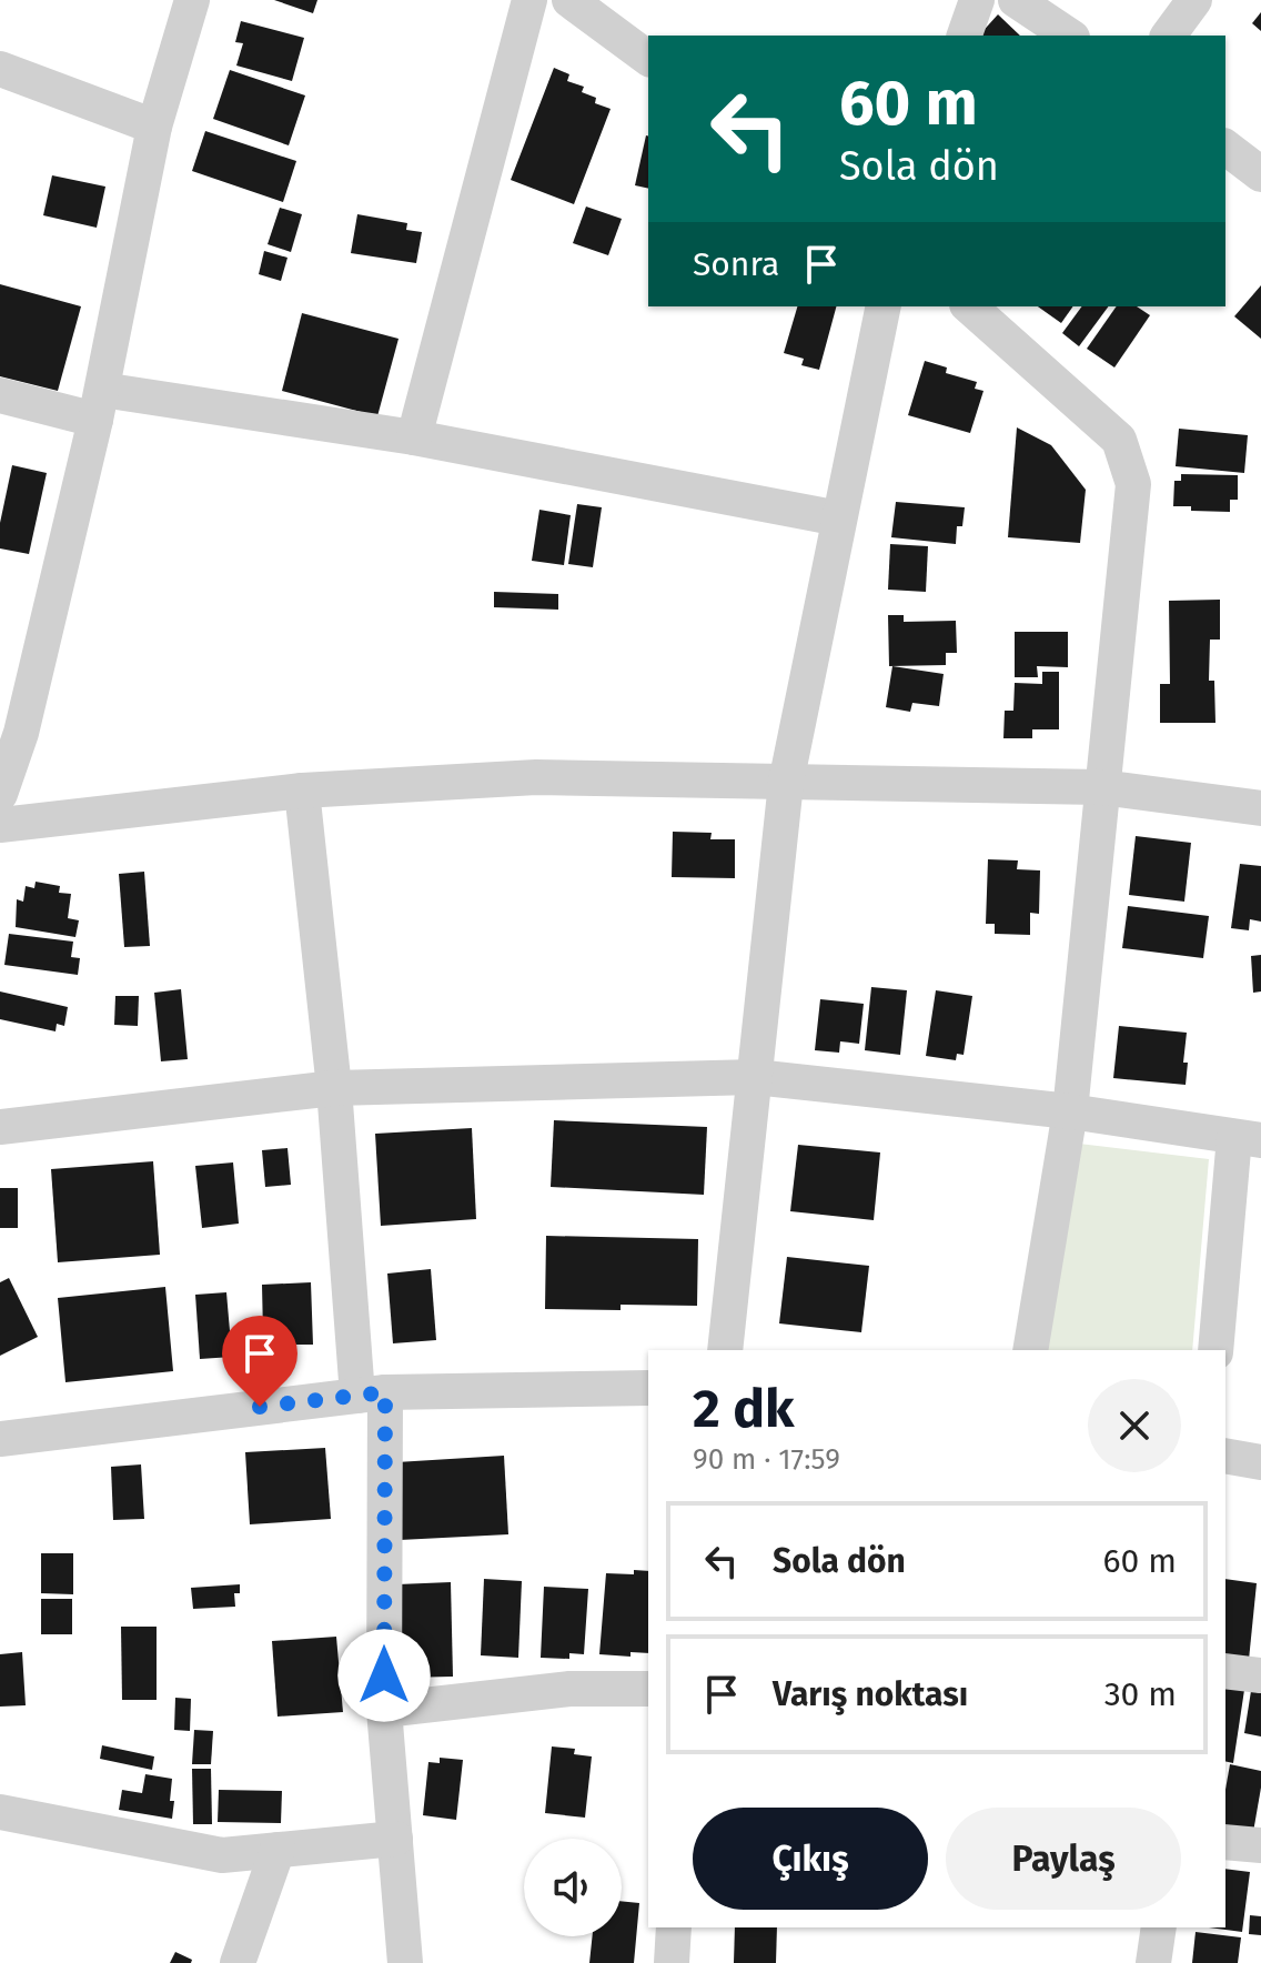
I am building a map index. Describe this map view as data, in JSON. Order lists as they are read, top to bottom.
{
  "page": {
    "turn": ["60 m", "Sola dön"],
    "then": "Sonra",
    "heading": ["2 dk", "90 m · 17:59"],
    "list": [
      {
        "name": "Sola dön",
        "value": "60 m"
      },
      {
        "name": "Varış noktası",
        "value": "30 m"
      }
    ],
    "buttons": ["Çıkış", "Paylaş"]
  }
}
